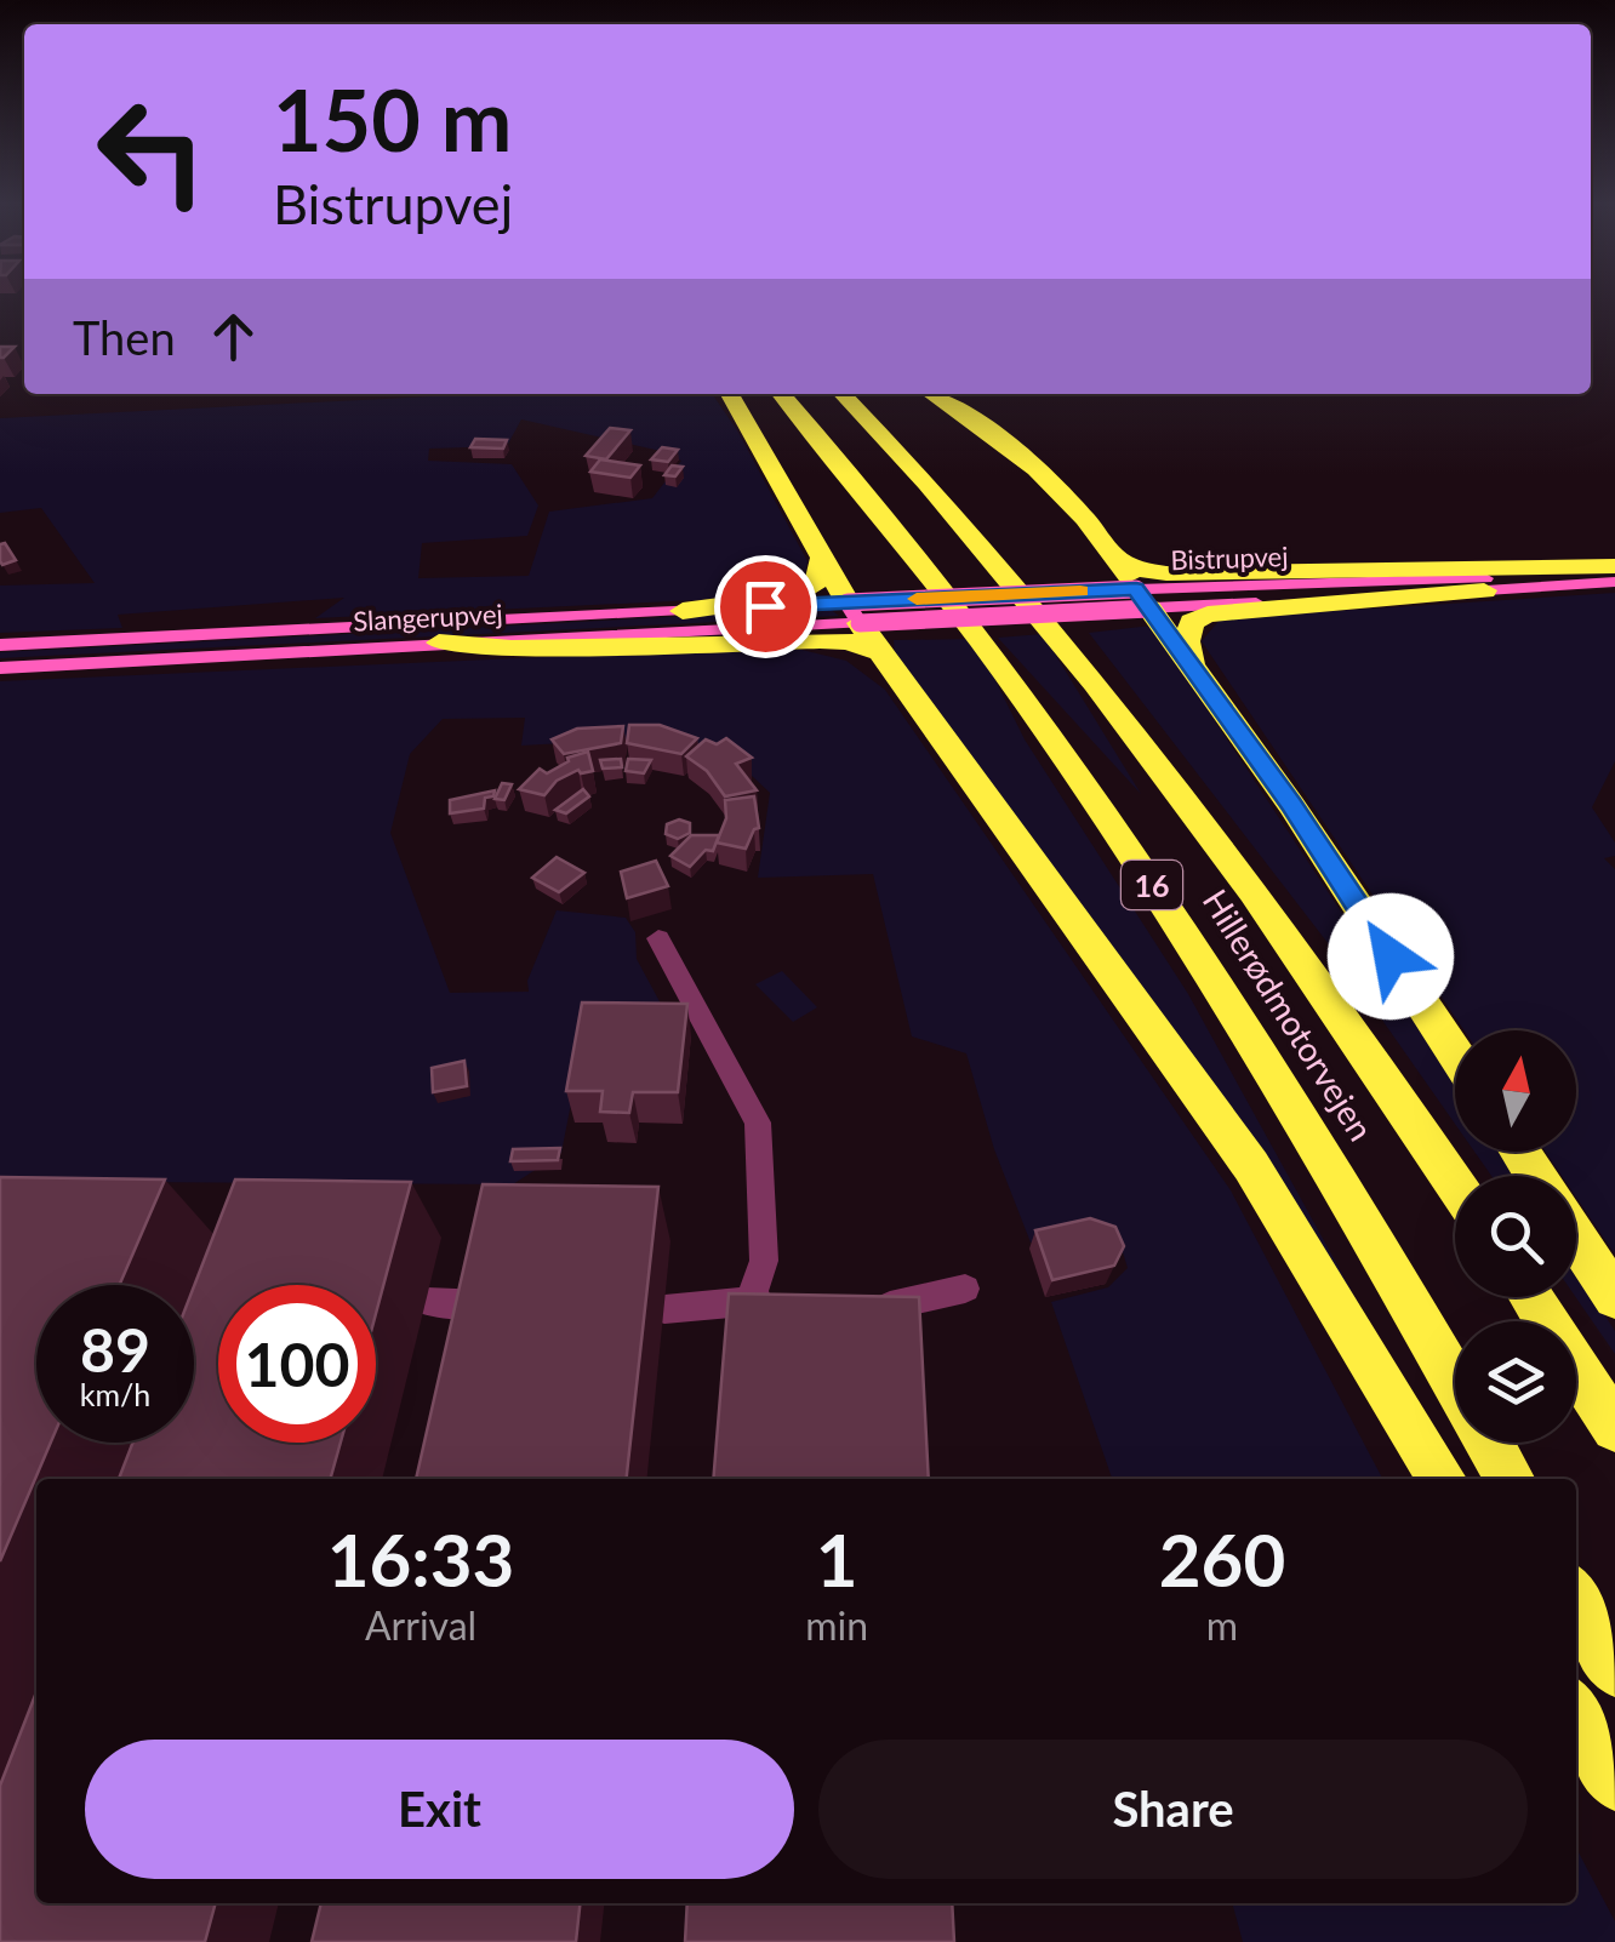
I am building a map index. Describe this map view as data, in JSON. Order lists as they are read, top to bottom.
{
  "streets": {
    "highway": ["16", "Hillerødmotorvejen"],
    "main road": ["Bistrupvej", "Slangerupvej"]
  },
  "crossings": [
    ["Bistrupvej", "Slangerupvej"]
  ],
  "north": "top",
  "page": {
    "turn": ["150 m", "Bistrupvej"],
    "then": "Then",
    "speed": "89 km/h",
    "limit": "100",
    "eta": [
      "16:33",
      "Arrival",
      "1",
      "min",
      "260",
      "m"
    ],
    "buttons": ["Exit", "Share"]
  }
}
